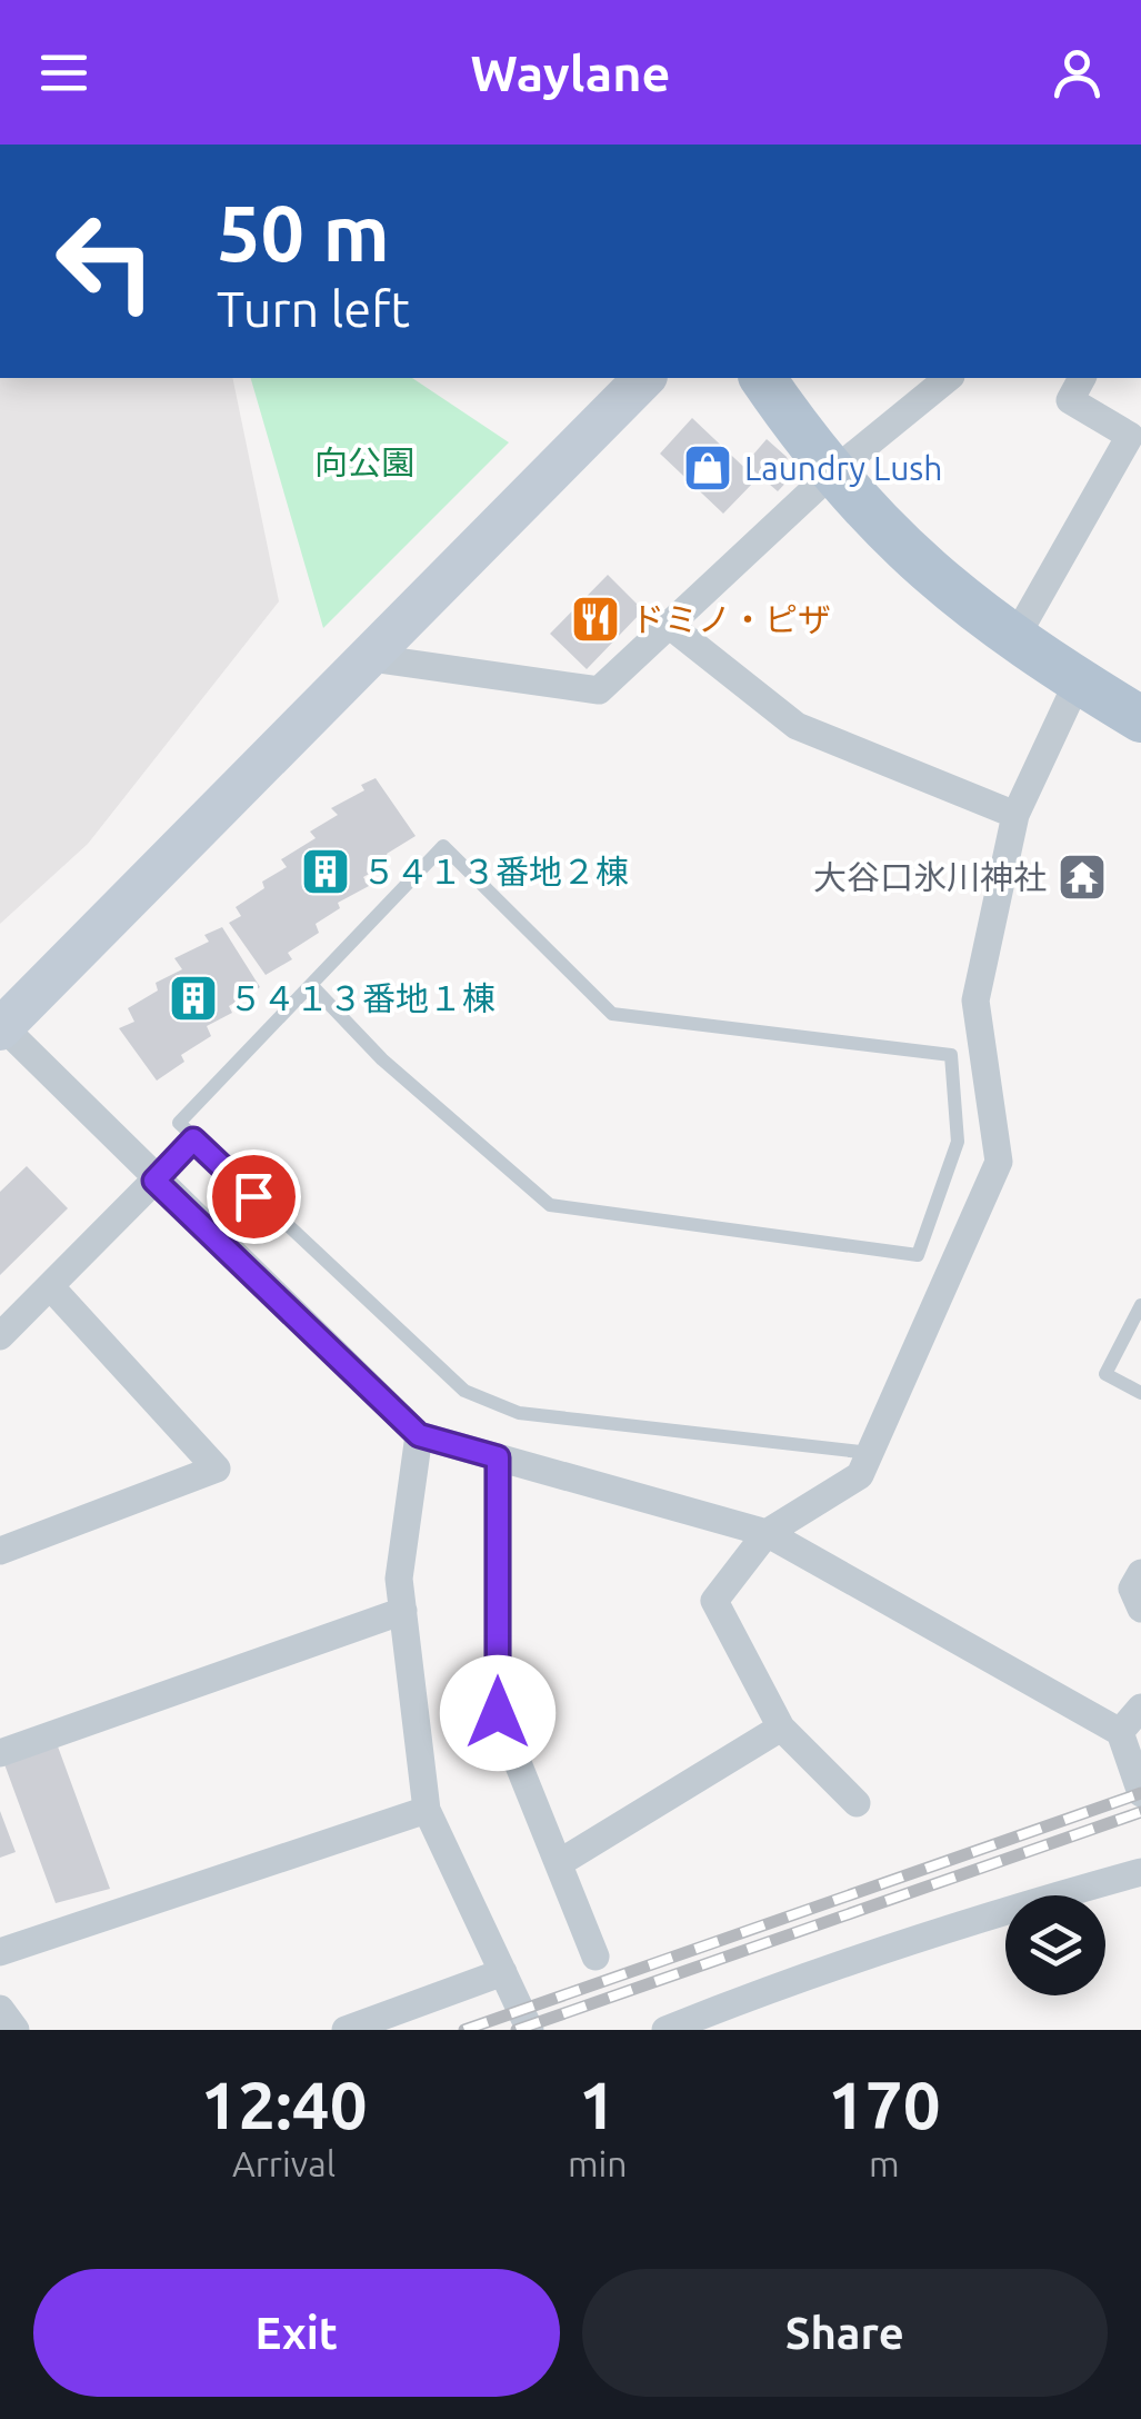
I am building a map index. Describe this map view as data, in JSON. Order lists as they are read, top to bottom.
{
  "parks": ["向公園"],
  "places": {
    "shop": ["Laundry Lush"],
    "restaurant": ["ドミノ・ピザ"],
    "building": ["５４１３番地２棟", "５４１３番地１棟"],
    "temple": ["大谷口氷川神社"]
  },
  "page": {
    "header": "Waylane",
    "turn": ["50 m", "Turn left"],
    "eta": [
      "12:40",
      "Arrival",
      "1",
      "min",
      "170",
      "m"
    ],
    "buttons": ["Exit", "Share"]
  }
}
